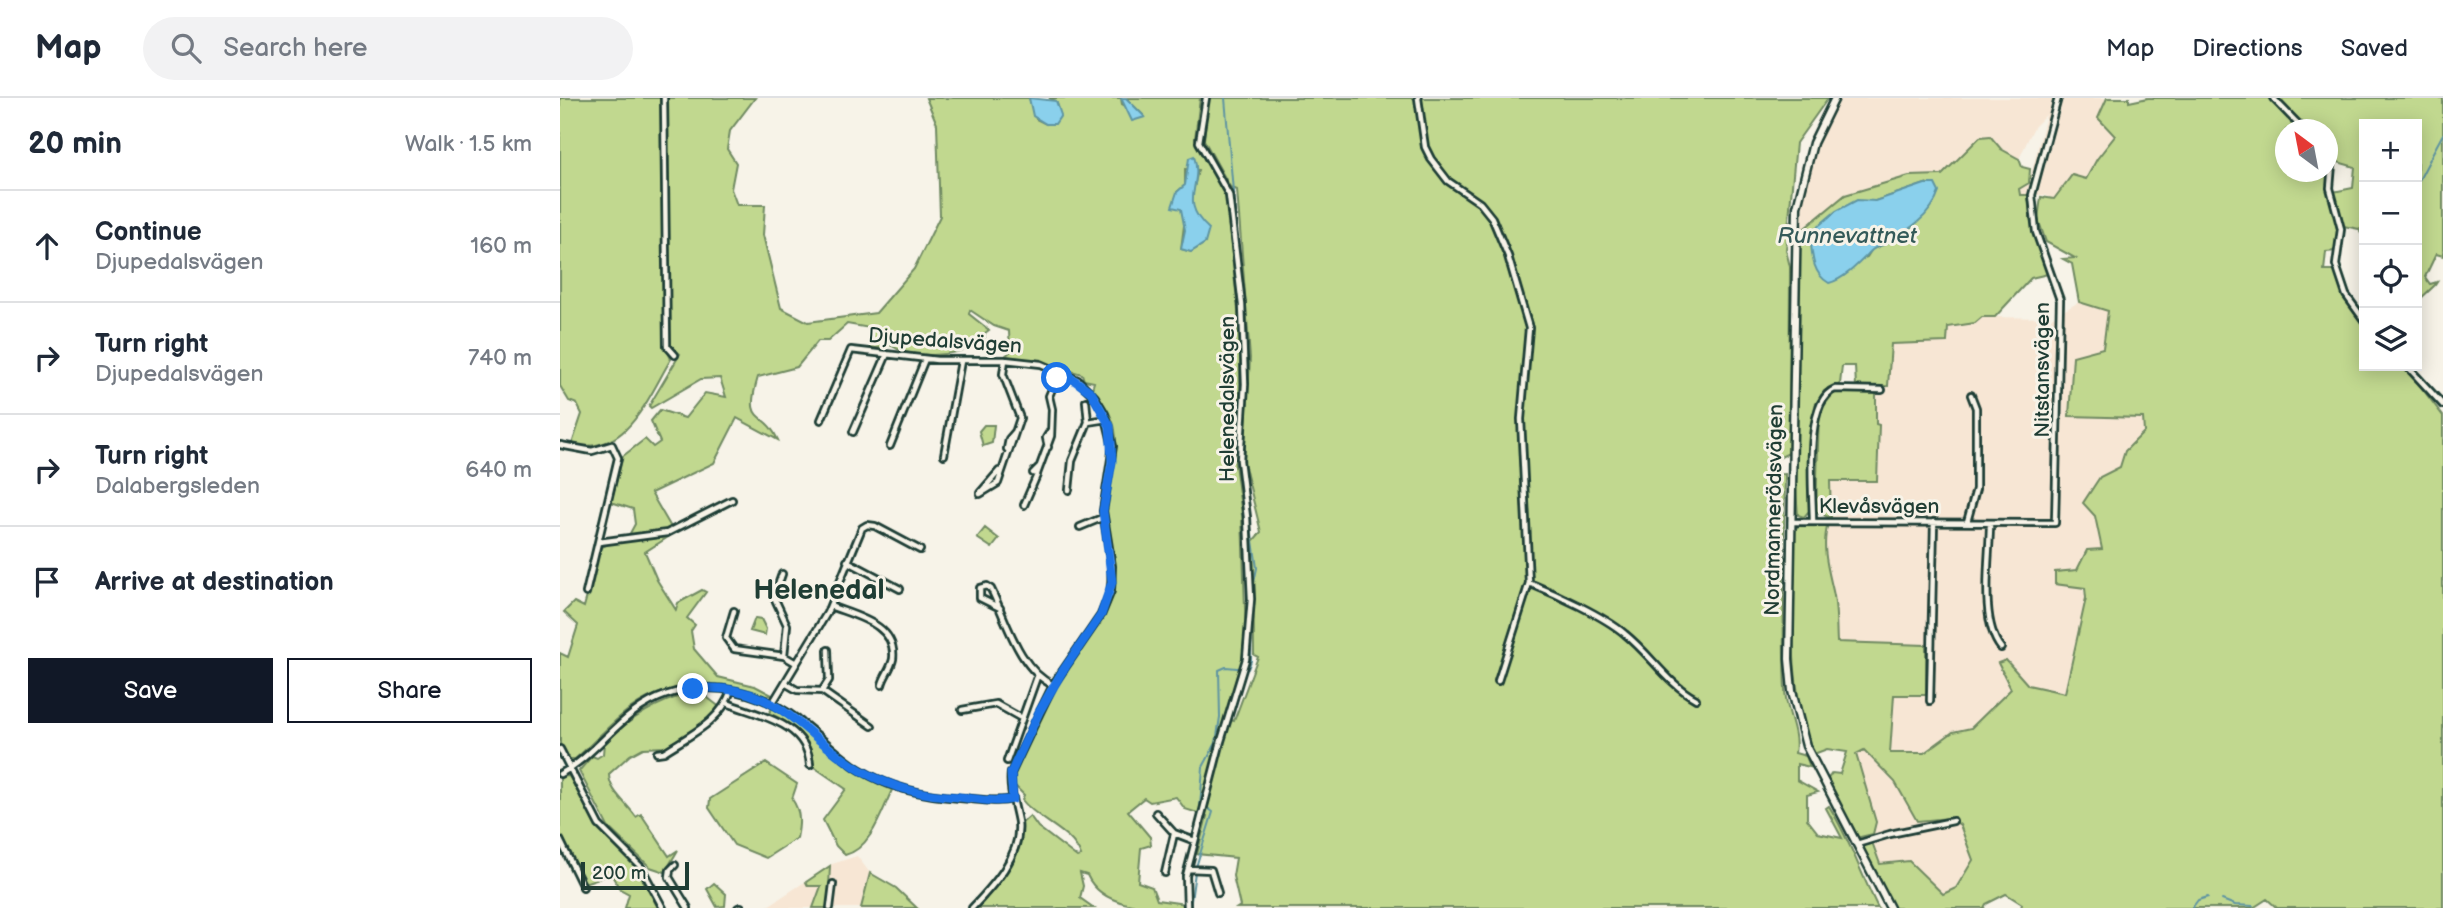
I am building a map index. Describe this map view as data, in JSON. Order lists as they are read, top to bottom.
{
  "streets": {
    "main road": ["Nordmannerödsvägen"],
    "street": [
      "Djupedalsvägen",
      "Nitstansvägen",
      "Helenedalsvägen",
      "Klevåsvägen"
    ]
  },
  "crossings": [
    ["Nitstansvägen", "Klevåsvägen"],
    ["Klevåsvägen", "Nordmannerödsvägen"]
  ],
  "districts": ["Helenedal"],
  "water": ["Runnevattnet"],
  "scale_bar": "200 m",
  "north": "top left",
  "page": {
    "header": "Map",
    "search": "Search here",
    "nav": ["Map", "Directions", "Saved"],
    "heading": ["20 min", "Walk · 1.5 km"],
    "map_buttons": ["+", "−"],
    "list": [
      ["Continue", "Djupedalsvägen", "160 m"],
      ["Turn right", "Djupedalsvägen", "740 m"],
      ["Turn right", "Dalabergsleden", "640 m"],
      "Arrive at destination"
    ],
    "buttons": ["Save", "Share"],
    "scale": "200 m"
  }
}
